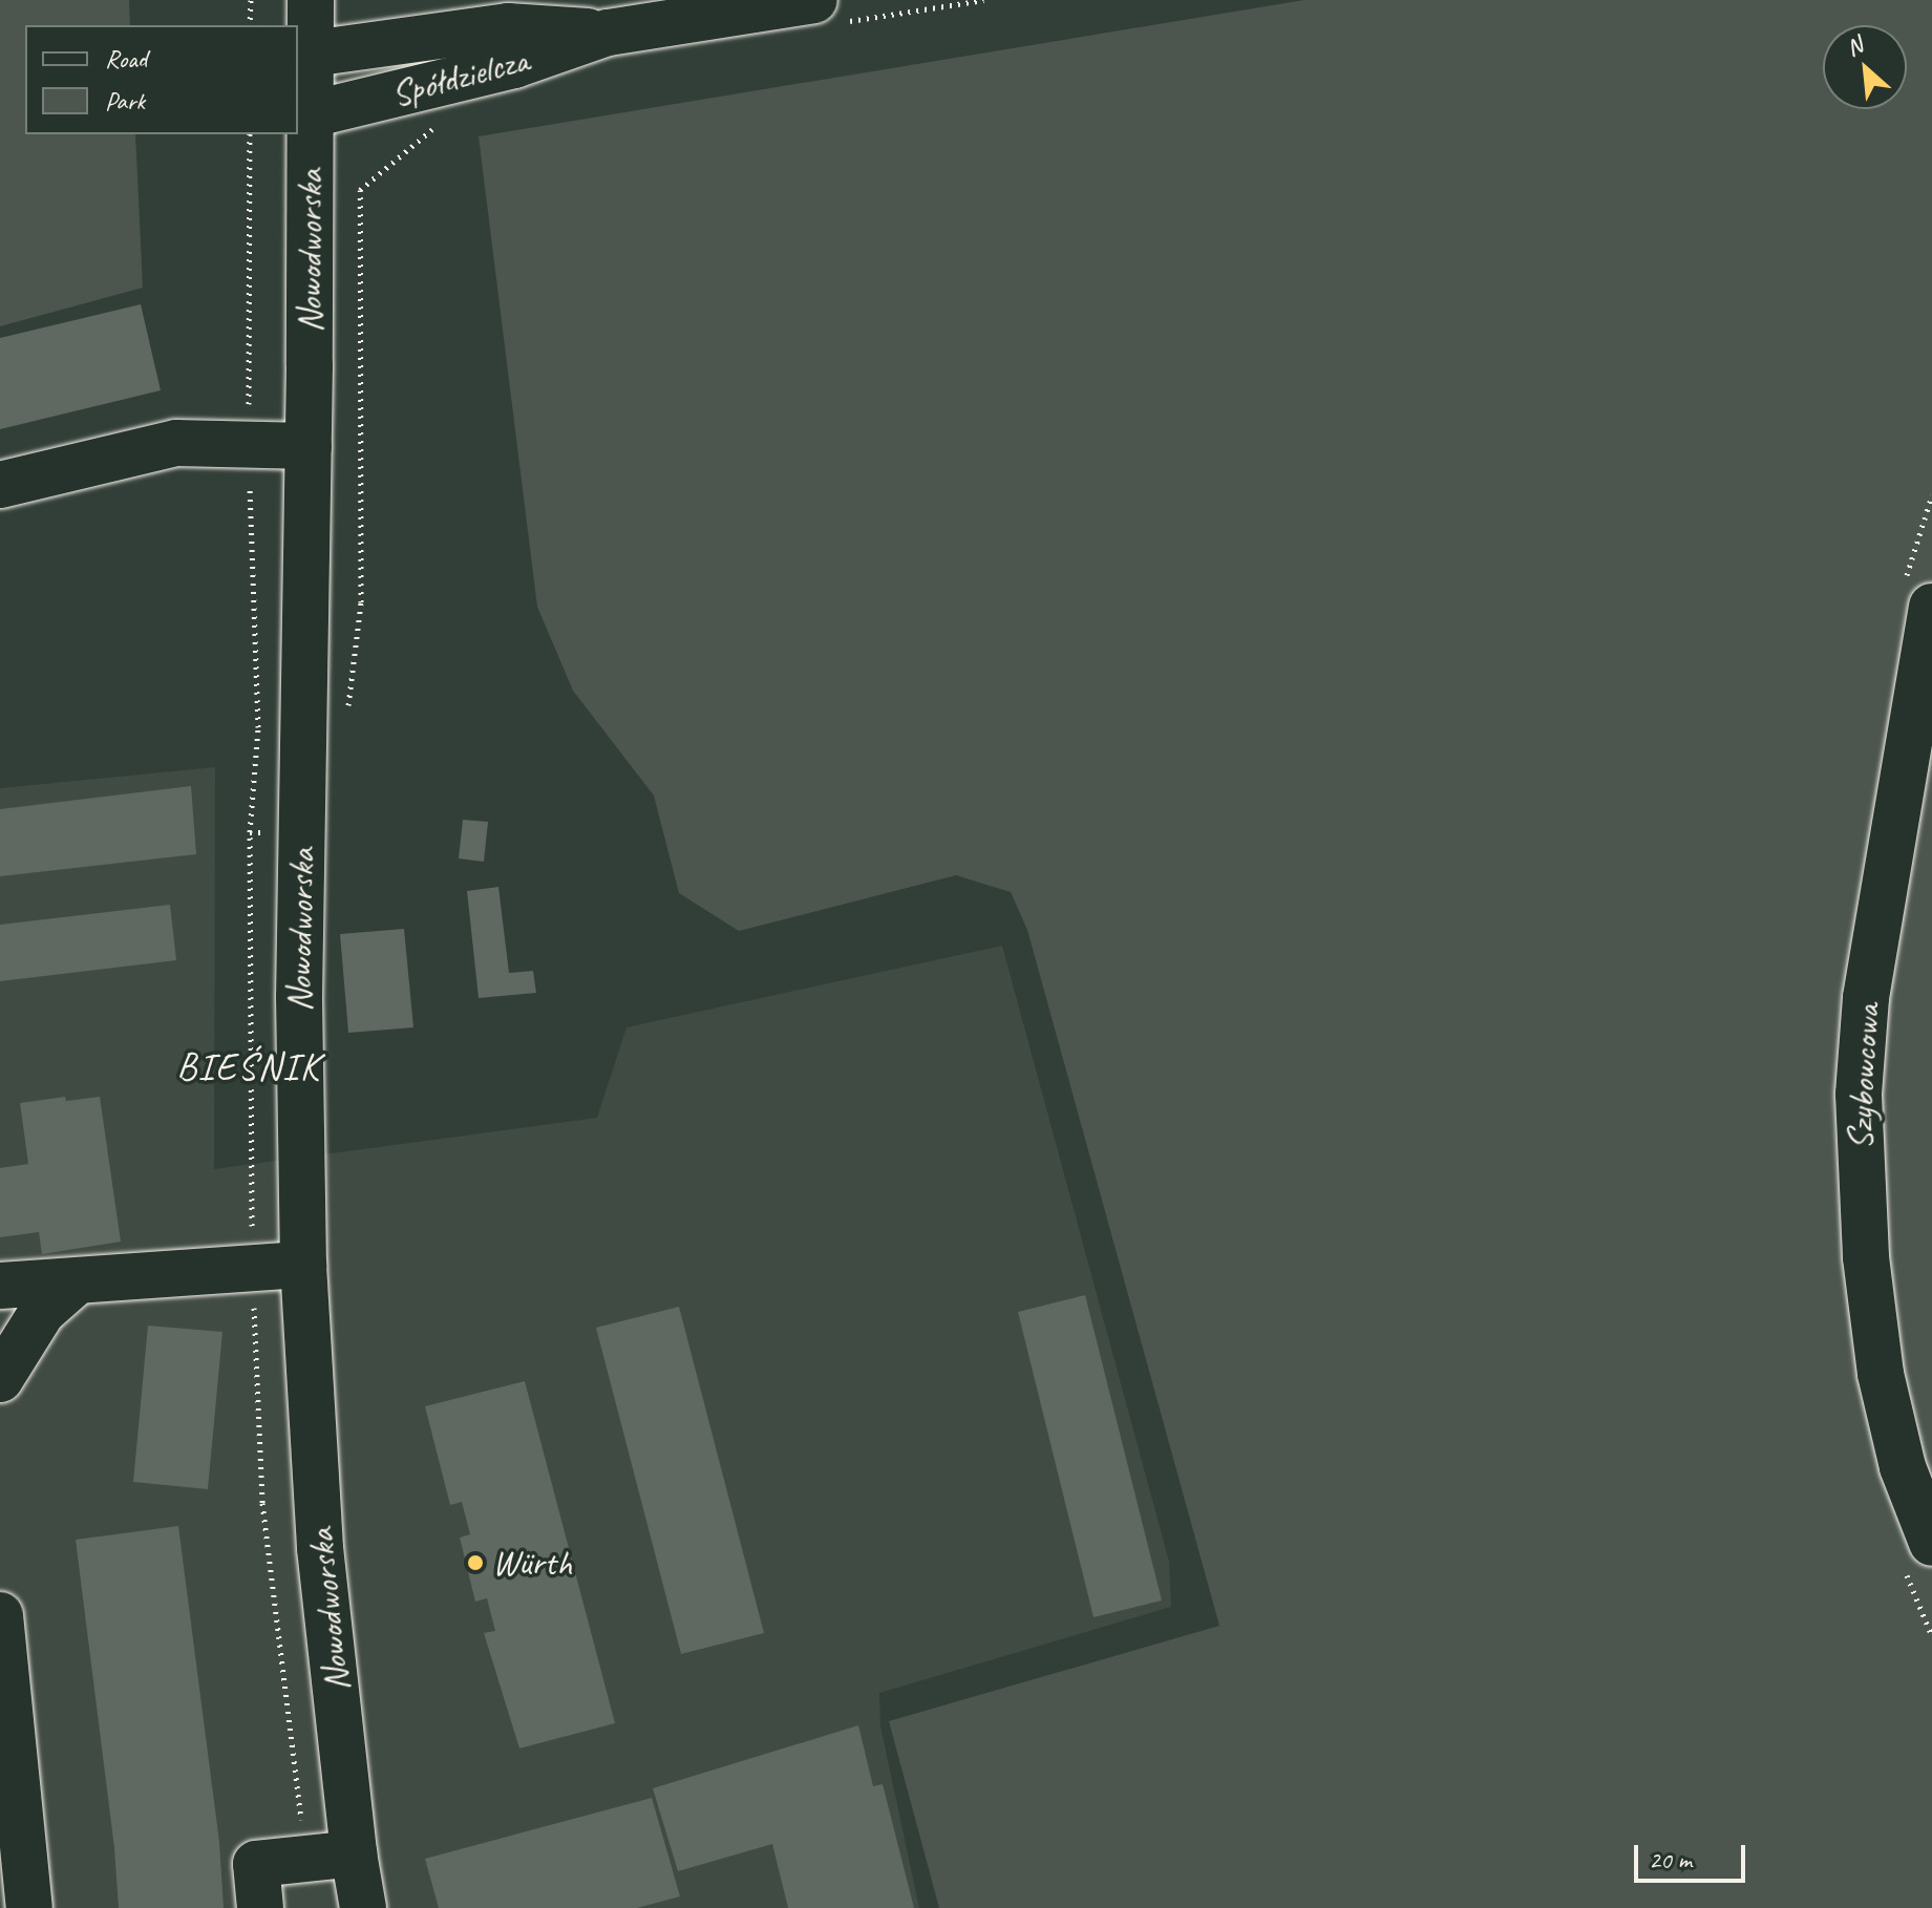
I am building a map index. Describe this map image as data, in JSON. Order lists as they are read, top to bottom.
{
  "streets": {
    "street": ["Spółdzielcza", "Nowodworska", "Szybowcowa"]
  },
  "crossings": [
    ["Spółdzielcza", "Nowodworska"]
  ],
  "districts": ["BIEŚNIK"],
  "places": ["Würth"],
  "legend": ["Road", "Park"],
  "scale_bar": "20 m",
  "north": "top left"
}
